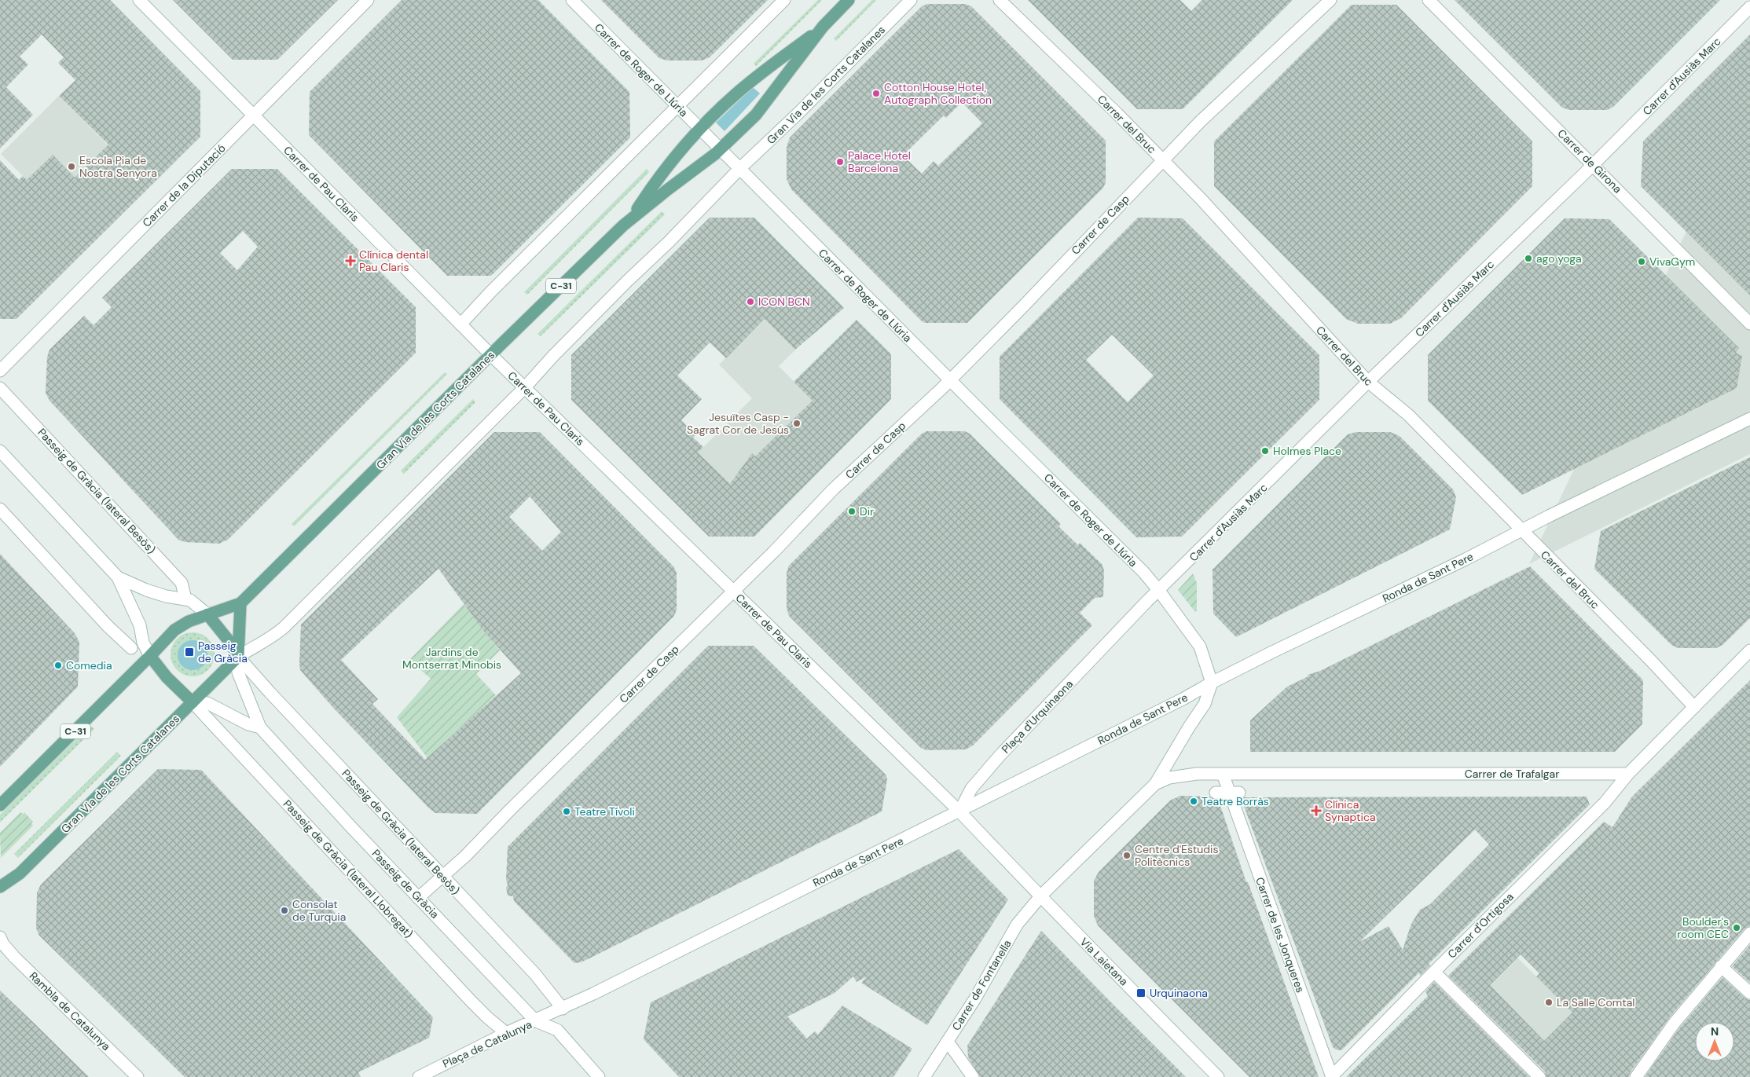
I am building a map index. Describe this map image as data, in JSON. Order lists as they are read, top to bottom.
{
  "streets": {
    "main road": ["Gran Via de les Corts Catalanes", "C-31"],
    "street": [
      "Carrer de Roger de Llúria",
      "Carrer d'Ausiàs Marc",
      "Carrer del Bruc",
      "Carrer de Girona",
      "Carrer de Pau Claris",
      "Carrer de la Diputació",
      "Carrer de Casp",
      "Passeig de Gràcia (lateral Besòs)",
      "Ronda de Sant Pere",
      "Plaça d'Urquinaona",
      "Carrer de Trafalgar",
      "Passeig de Gràcia (lateral Llobregat)",
      "Passeig de Gràcia",
      "Carrer d'Ortigosa",
      "Carrer de les Jonqueres",
      "Via Laietana",
      "Carrer de Fontanella",
      "Rambla de Catalunya",
      "Plaça de Catalunya"
    ]
  },
  "crossings": [
    ["Carrer de Roger de Llúria", "Carrer d'Ausiàs Marc"],
    ["Carrer de Roger de Llúria", "Gran Via de les Corts Catalanes"],
    ["Carrer de Roger de Llúria", "Carrer de Casp"],
    ["Carrer de Roger de Llúria", "Plaça d'Urquinaona"],
    ["Carrer d'Ausiàs Marc", "Carrer del Bruc"],
    ["Carrer d'Ausiàs Marc", "Carrer de Girona"],
    ["Carrer d'Ausiàs Marc", "Plaça d'Urquinaona"],
    ["Gran Via de les Corts Catalanes", "Carrer de Pau Claris"],
    ["Gran Via de les Corts Catalanes", "Passeig de Gràcia (lateral Besòs)"],
    ["Gran Via de les Corts Catalanes", "Passeig de Gràcia (lateral Llobregat)"],
    ["Gran Via de les Corts Catalanes", "Passeig de Gràcia"],
    ["Carrer del Bruc", "Carrer de Casp"],
    ["Carrer del Bruc", "Ronda de Sant Pere"],
    ["Carrer de Pau Claris", "Carrer de la Diputació"],
    ["Carrer de Pau Claris", "Carrer de Casp"],
    ["Carrer de Pau Claris", "Ronda de Sant Pere"],
    ["Carrer de Pau Claris", "Plaça d'Urquinaona"],
    ["Carrer de Casp", "Passeig de Gràcia (lateral Besòs)"],
    ["Carrer de Casp", "Passeig de Gràcia"],
    ["Passeig de Gràcia (lateral Besòs)", "Ronda de Sant Pere"],
    ["Passeig de Gràcia (lateral Besòs)", "Passeig de Gràcia"],
    ["Ronda de Sant Pere", "Plaça d'Urquinaona"],
    ["Ronda de Sant Pere", "Passeig de Gràcia"],
    ["Ronda de Sant Pere", "Plaça de Catalunya"],
    ["Carrer de Trafalgar", "Carrer d'Ortigosa"],
    ["Carrer de Trafalgar", "Carrer de les Jonqueres"],
    ["Passeig de Gràcia (lateral Llobregat)", "Passeig de Gràcia"],
    ["Passeig de Gràcia (lateral Llobregat)", "Plaça de Catalunya"],
    ["Passeig de Gràcia", "Plaça de Catalunya"],
    ["Carrer d'Ortigosa", "Carrer de les Jonqueres"],
    ["Via Laietana", "Carrer de Fontanella"]
  ],
  "parks": ["Jardins de Montserrat Minobis"],
  "places": {
    "other": [
      "Cotton House Hotel, Autograph Collection",
      "Palace Hotel Barcelona",
      "Escola Pia de Nostra Senyora",
      "ago yoga",
      "VivaGym",
      "ICON BCN",
      "Jesuïtes Casp - Sagrat Cor de Jesús",
      "Holmes Place",
      "Dir",
      "Comedia",
      "Teatre Borràs",
      "Teatre Tívoli",
      "Centre d'Estudis Politècnics",
      "Consolat de Turquia",
      "Boulder's room CEC",
      "La Salle Comtal"
    ],
    "health": ["Clínica dental Pau Claris", "Clínica Synaptica"],
    "transit": ["Passeig de Gràcia", "Urquinaona"]
  },
  "north": "top"
}
